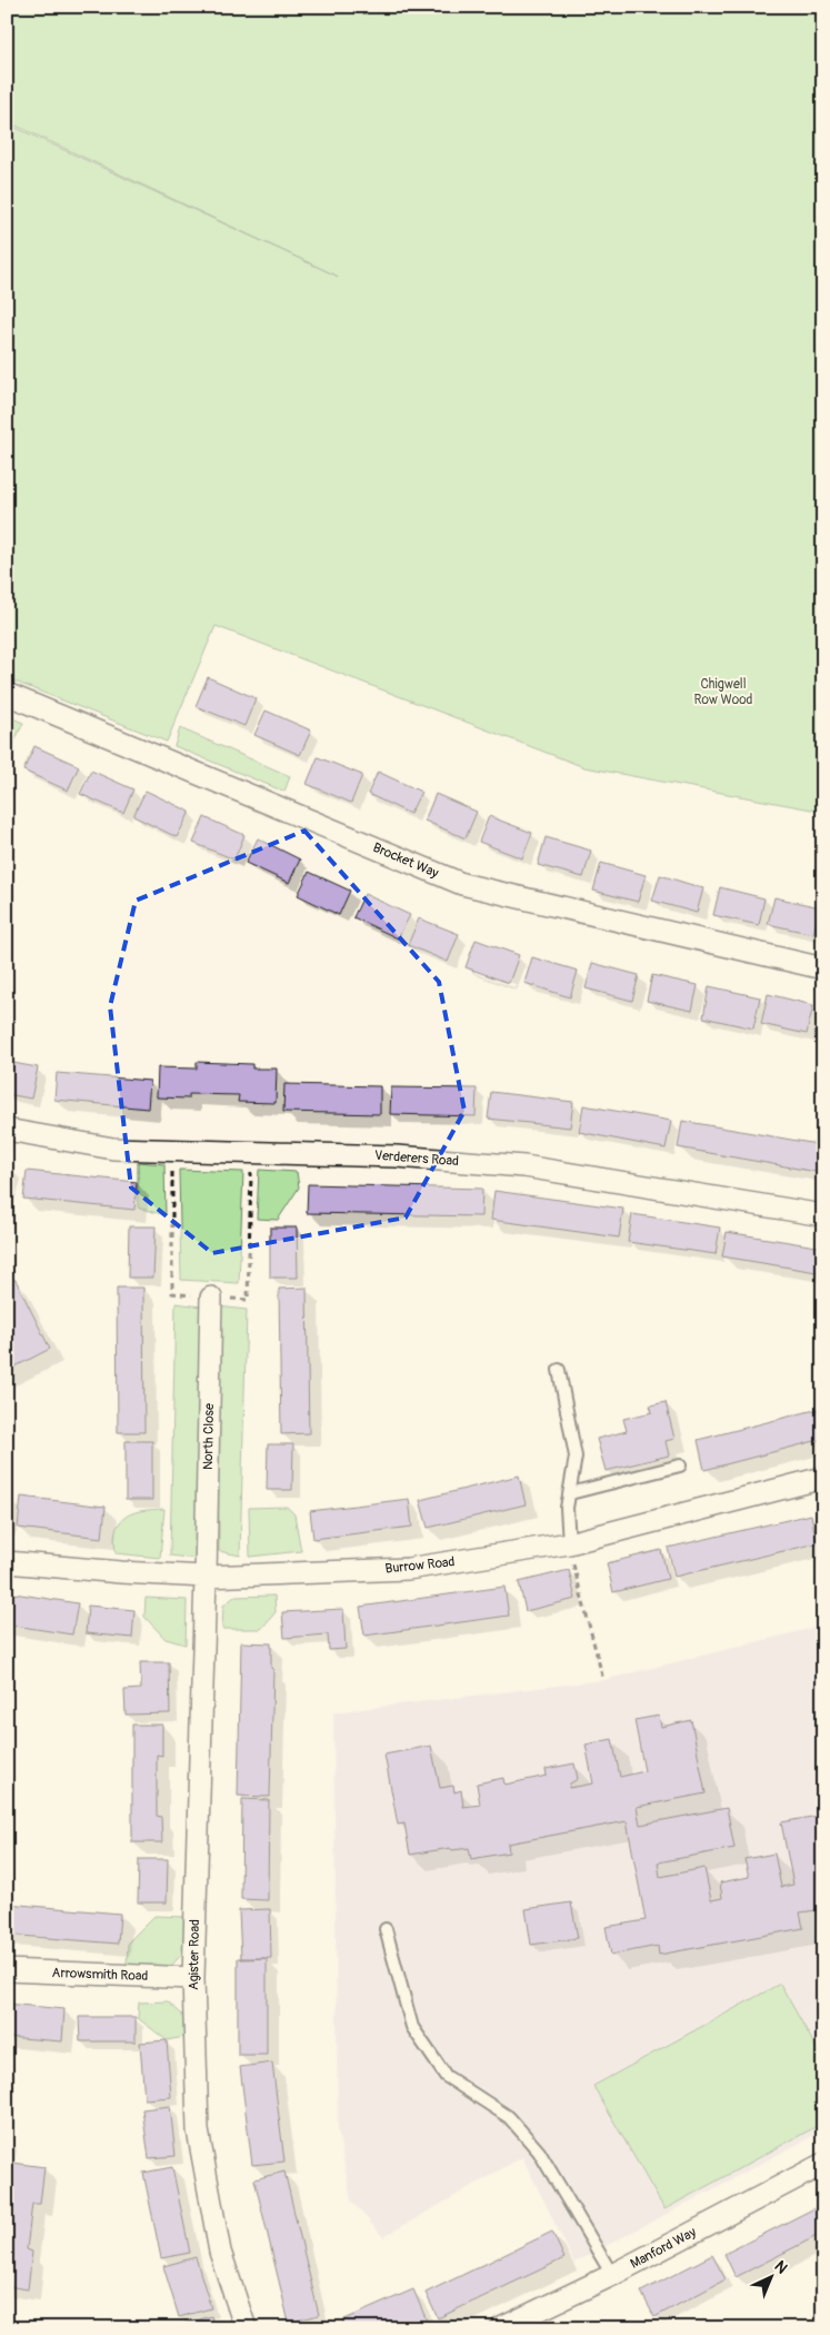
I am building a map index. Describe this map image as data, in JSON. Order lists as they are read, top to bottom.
{
  "streets": {
    "street": [
      "Brocket Way",
      "Verderers Road",
      "North Close",
      "Burrow Road",
      "Agister Road",
      "Arrowsmith Road",
      "Manford Way"
    ]
  },
  "crossings": [
    ["North Close", "Burrow Road"],
    ["North Close", "Agister Road"],
    ["Burrow Road", "Agister Road"],
    ["Agister Road", "Arrowsmith Road"]
  ],
  "parks": ["Chigwell Row Wood"],
  "north": "top right"
}
